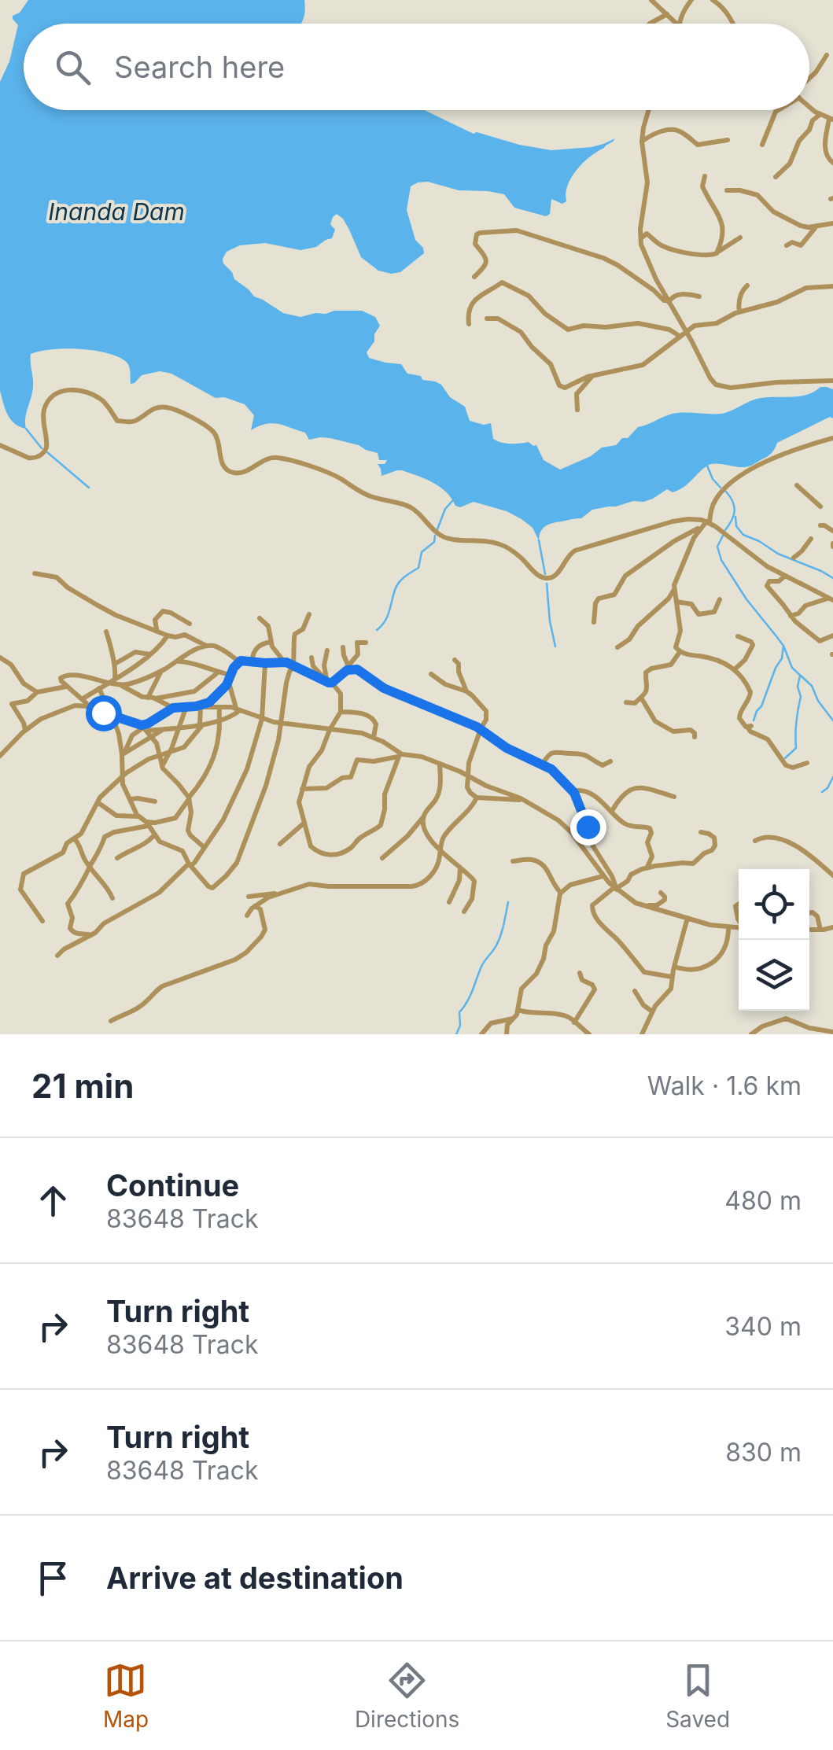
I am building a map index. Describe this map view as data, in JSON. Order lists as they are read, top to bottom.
{
  "water": ["Inanda Dam"],
  "page": {
    "search": "Search here",
    "heading": ["21 min", "Walk · 1.6 km"],
    "list": [
      ["Continue", "83648 Track", "480 m"],
      ["Turn right", "83648 Track", "340 m"],
      ["Turn right", "83648 Track", "830 m"],
      "Arrive at destination"
    ],
    "nav": ["Map", "Directions", "Saved"]
  }
}
